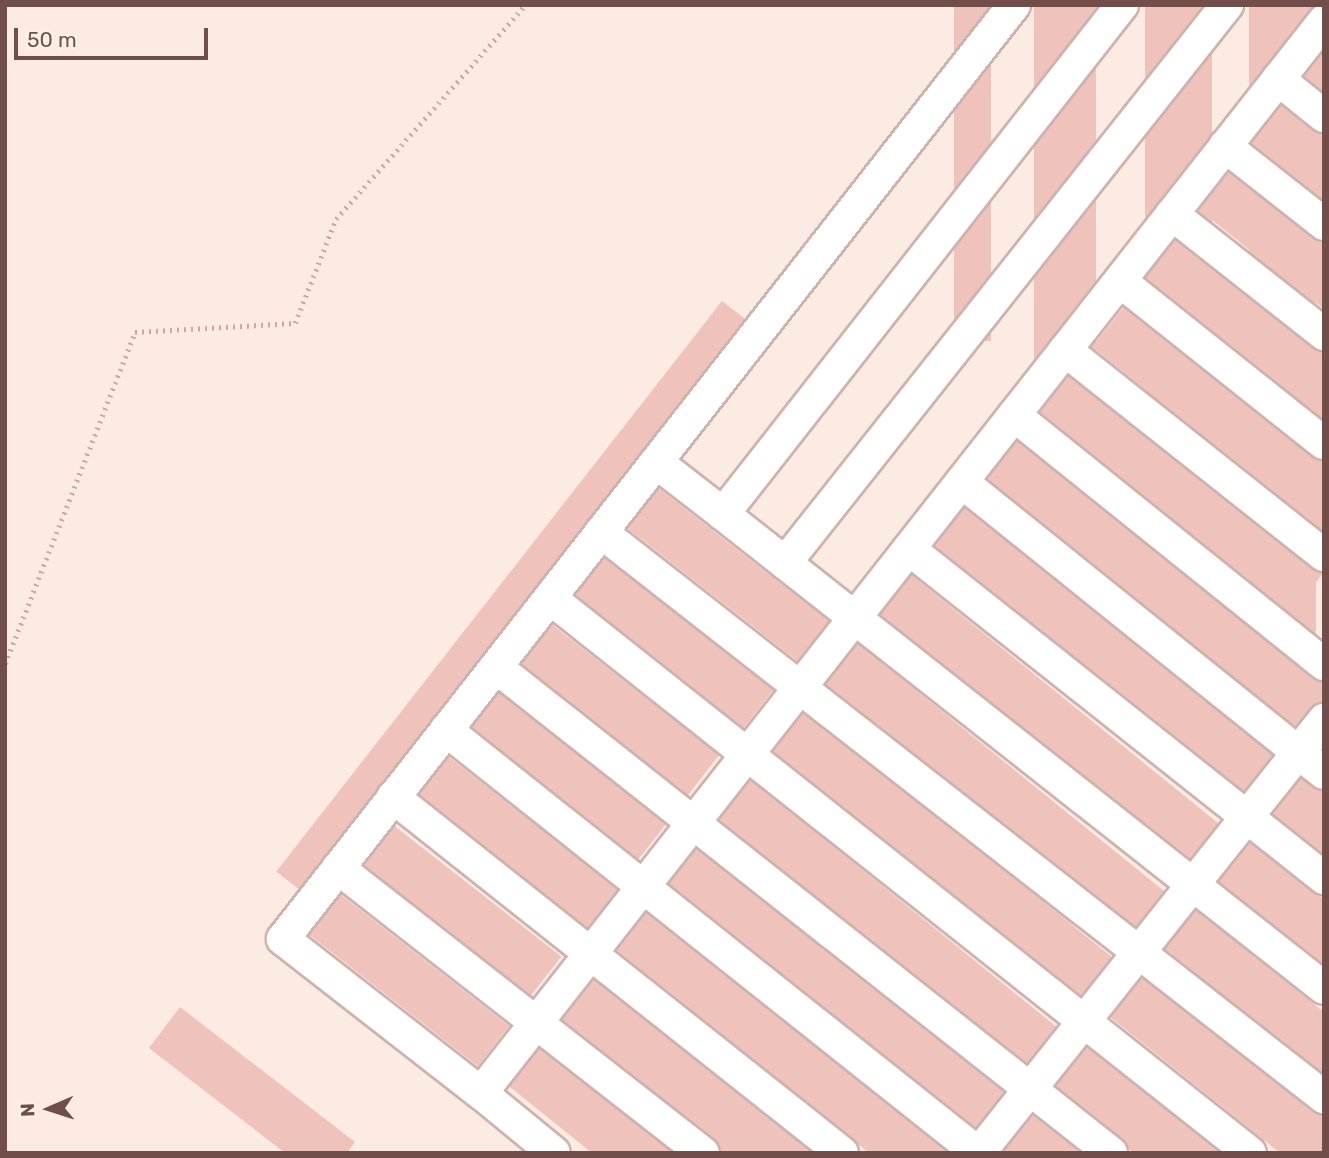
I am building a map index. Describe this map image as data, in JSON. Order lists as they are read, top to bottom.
{
  "scale_bar": "50 m",
  "north": "left"
}
